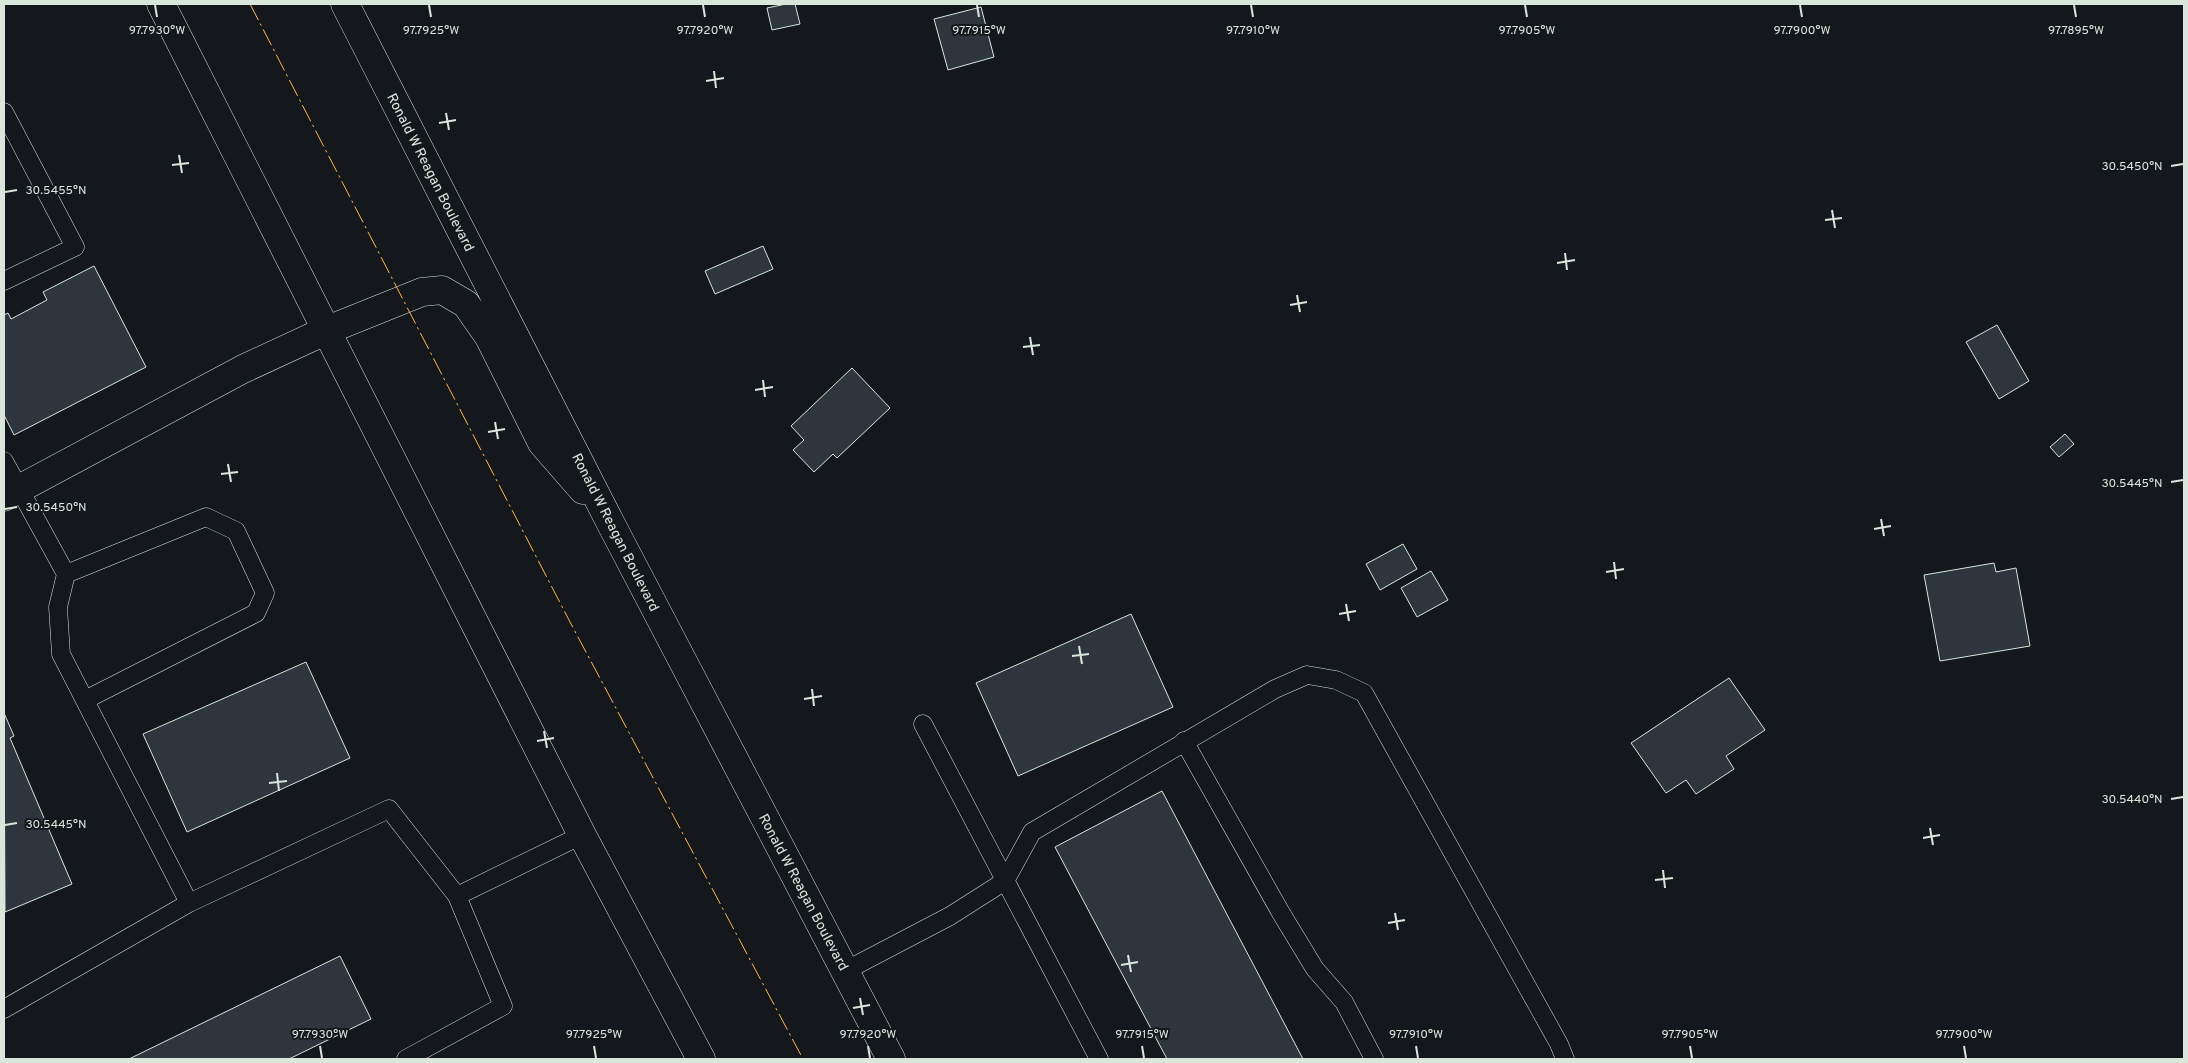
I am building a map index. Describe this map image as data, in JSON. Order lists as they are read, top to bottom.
{
  "streets": {
    "main road": ["Ronald W Reagan Boulevard"]
  },
  "coordinates": [
    "97.7930°W",
    "97.7925°W",
    "97.7920°W",
    "97.7915°W",
    "97.7910°W",
    "97.7905°W",
    "97.7900°W",
    "97.7895°W",
    "30.5450°N",
    "30.5455°N",
    "30.5445°N",
    "30.5440°N"
  ]
}
